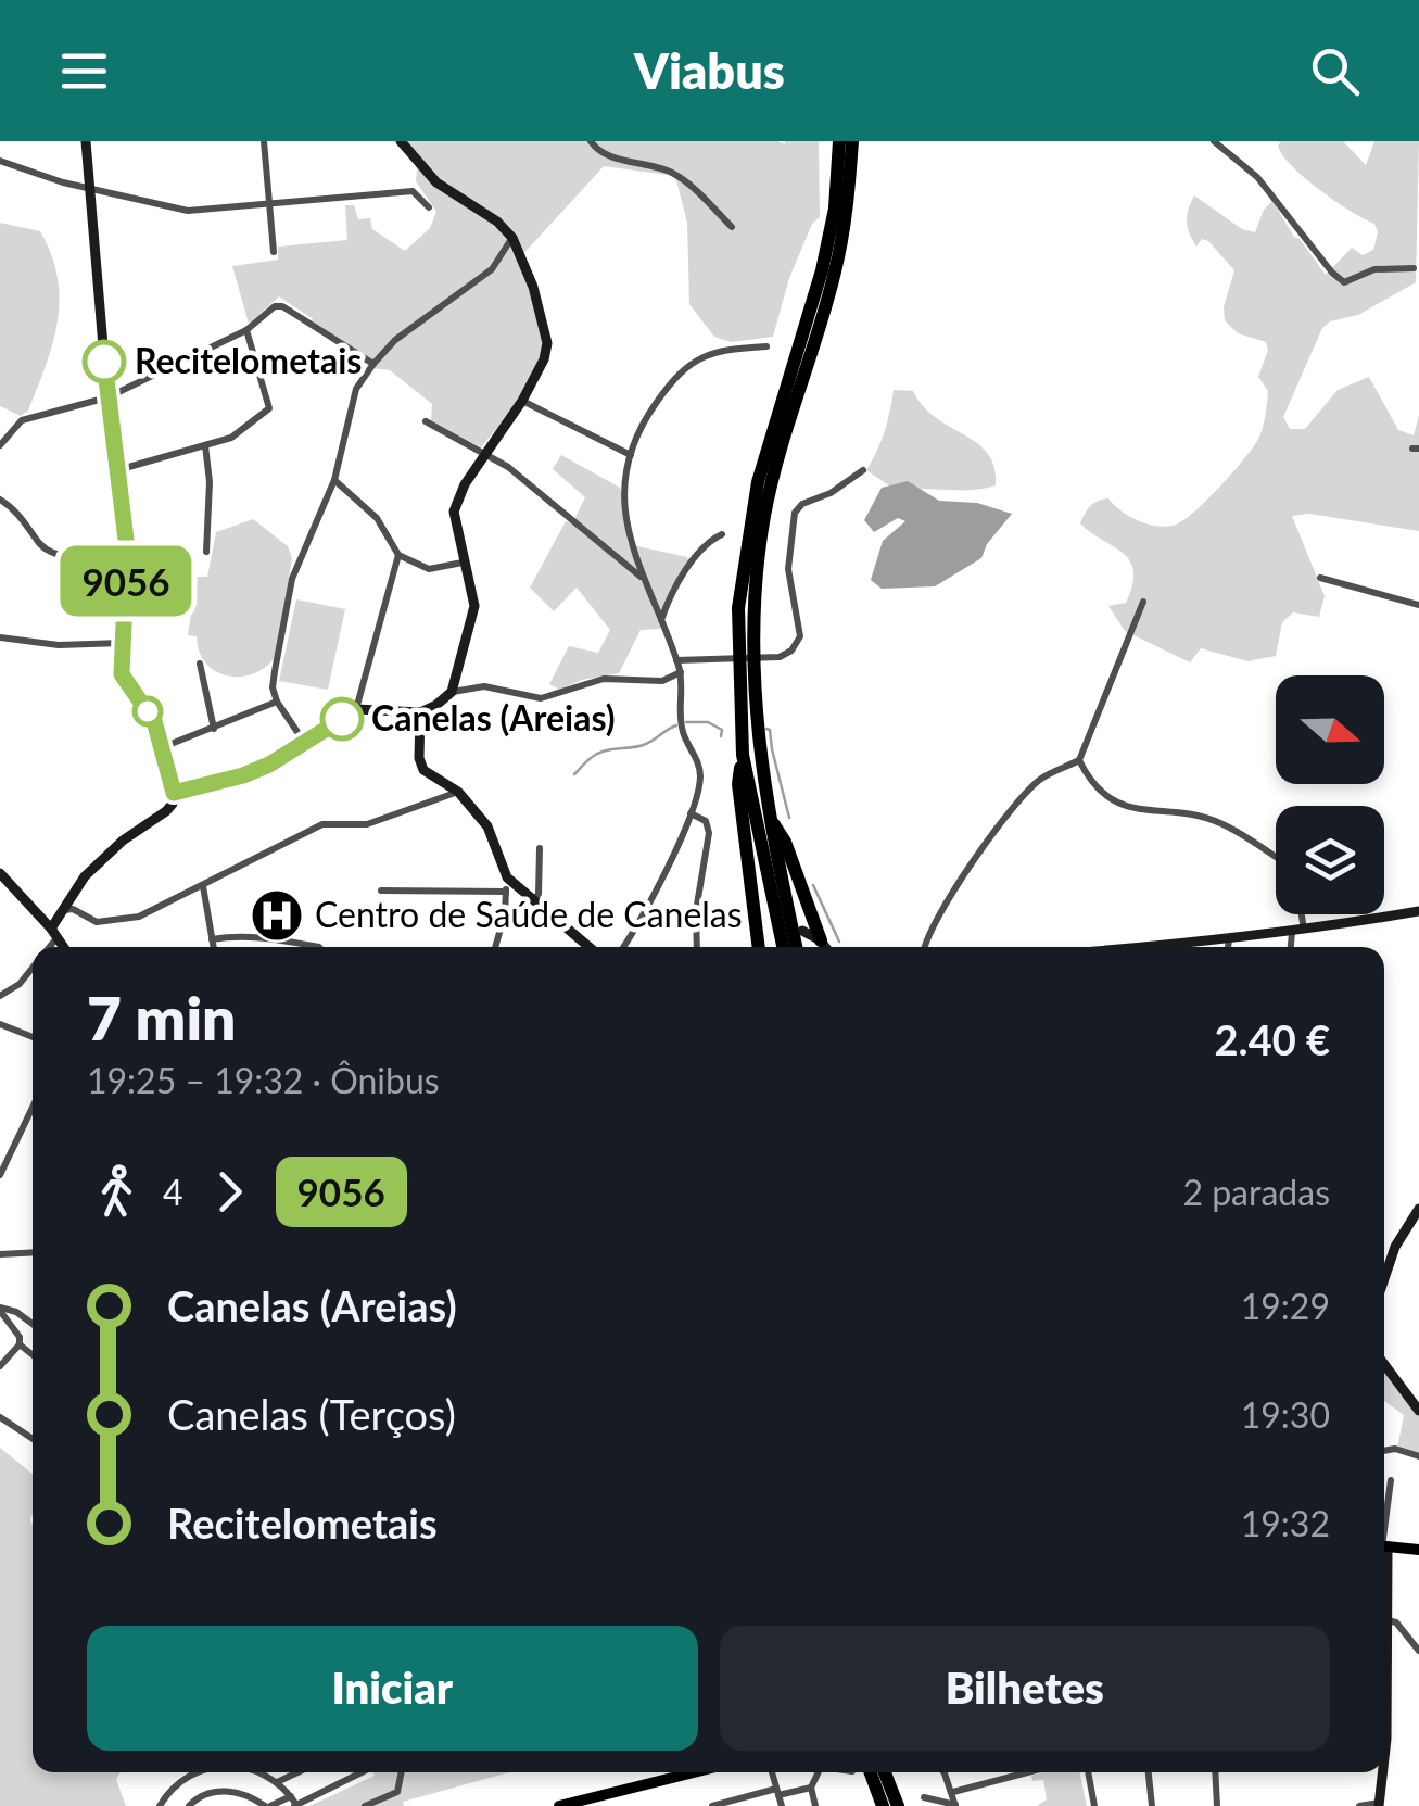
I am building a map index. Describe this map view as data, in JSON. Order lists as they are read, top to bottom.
{
  "places": {
    "other": ["Recitelometais", "Canelas (Areias)"],
    "hospital": ["Centro de Saúde de Canelas"]
  },
  "lines": ["bus line 9056"],
  "north": "right",
  "page": {
    "header": "Viabus",
    "on_map": "9056",
    "heading": ["7 min", "19:25 – 19:32 · Ônibus", "2.40 €"],
    "legs": ["4", "9056", "2 paradas"],
    "list": [
      {
        "name": "Canelas (Areias)",
        "value": "19:29"
      },
      {
        "name": "Canelas (Terços)",
        "value": "19:30"
      },
      {
        "name": "Recitelometais",
        "value": "19:32"
      }
    ],
    "buttons": ["Iniciar", "Bilhetes"]
  }
}
